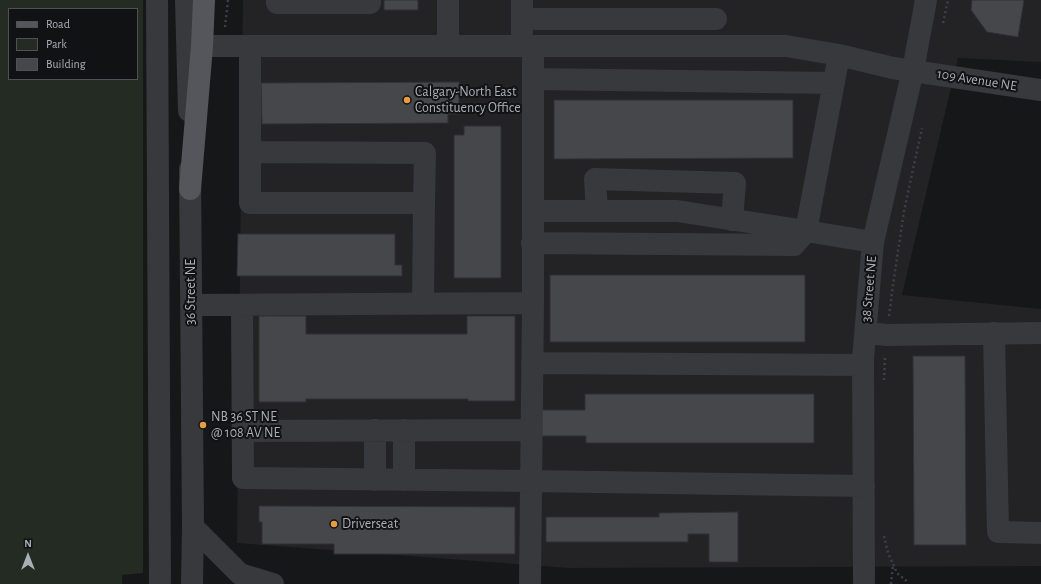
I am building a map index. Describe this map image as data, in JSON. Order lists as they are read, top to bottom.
{
  "streets": {
    "street": ["109 Avenue NE", "38 Street NE", "36 Street NE"]
  },
  "crossings": [
    ["109 Avenue NE", "38 Street NE"]
  ],
  "places": ["Calgary-North East Constituency Office", "NB 36 ST NE @ 108 AV NE", "Driverseat"],
  "legend": ["Road", "Park", "Building"],
  "north": "top"
}
